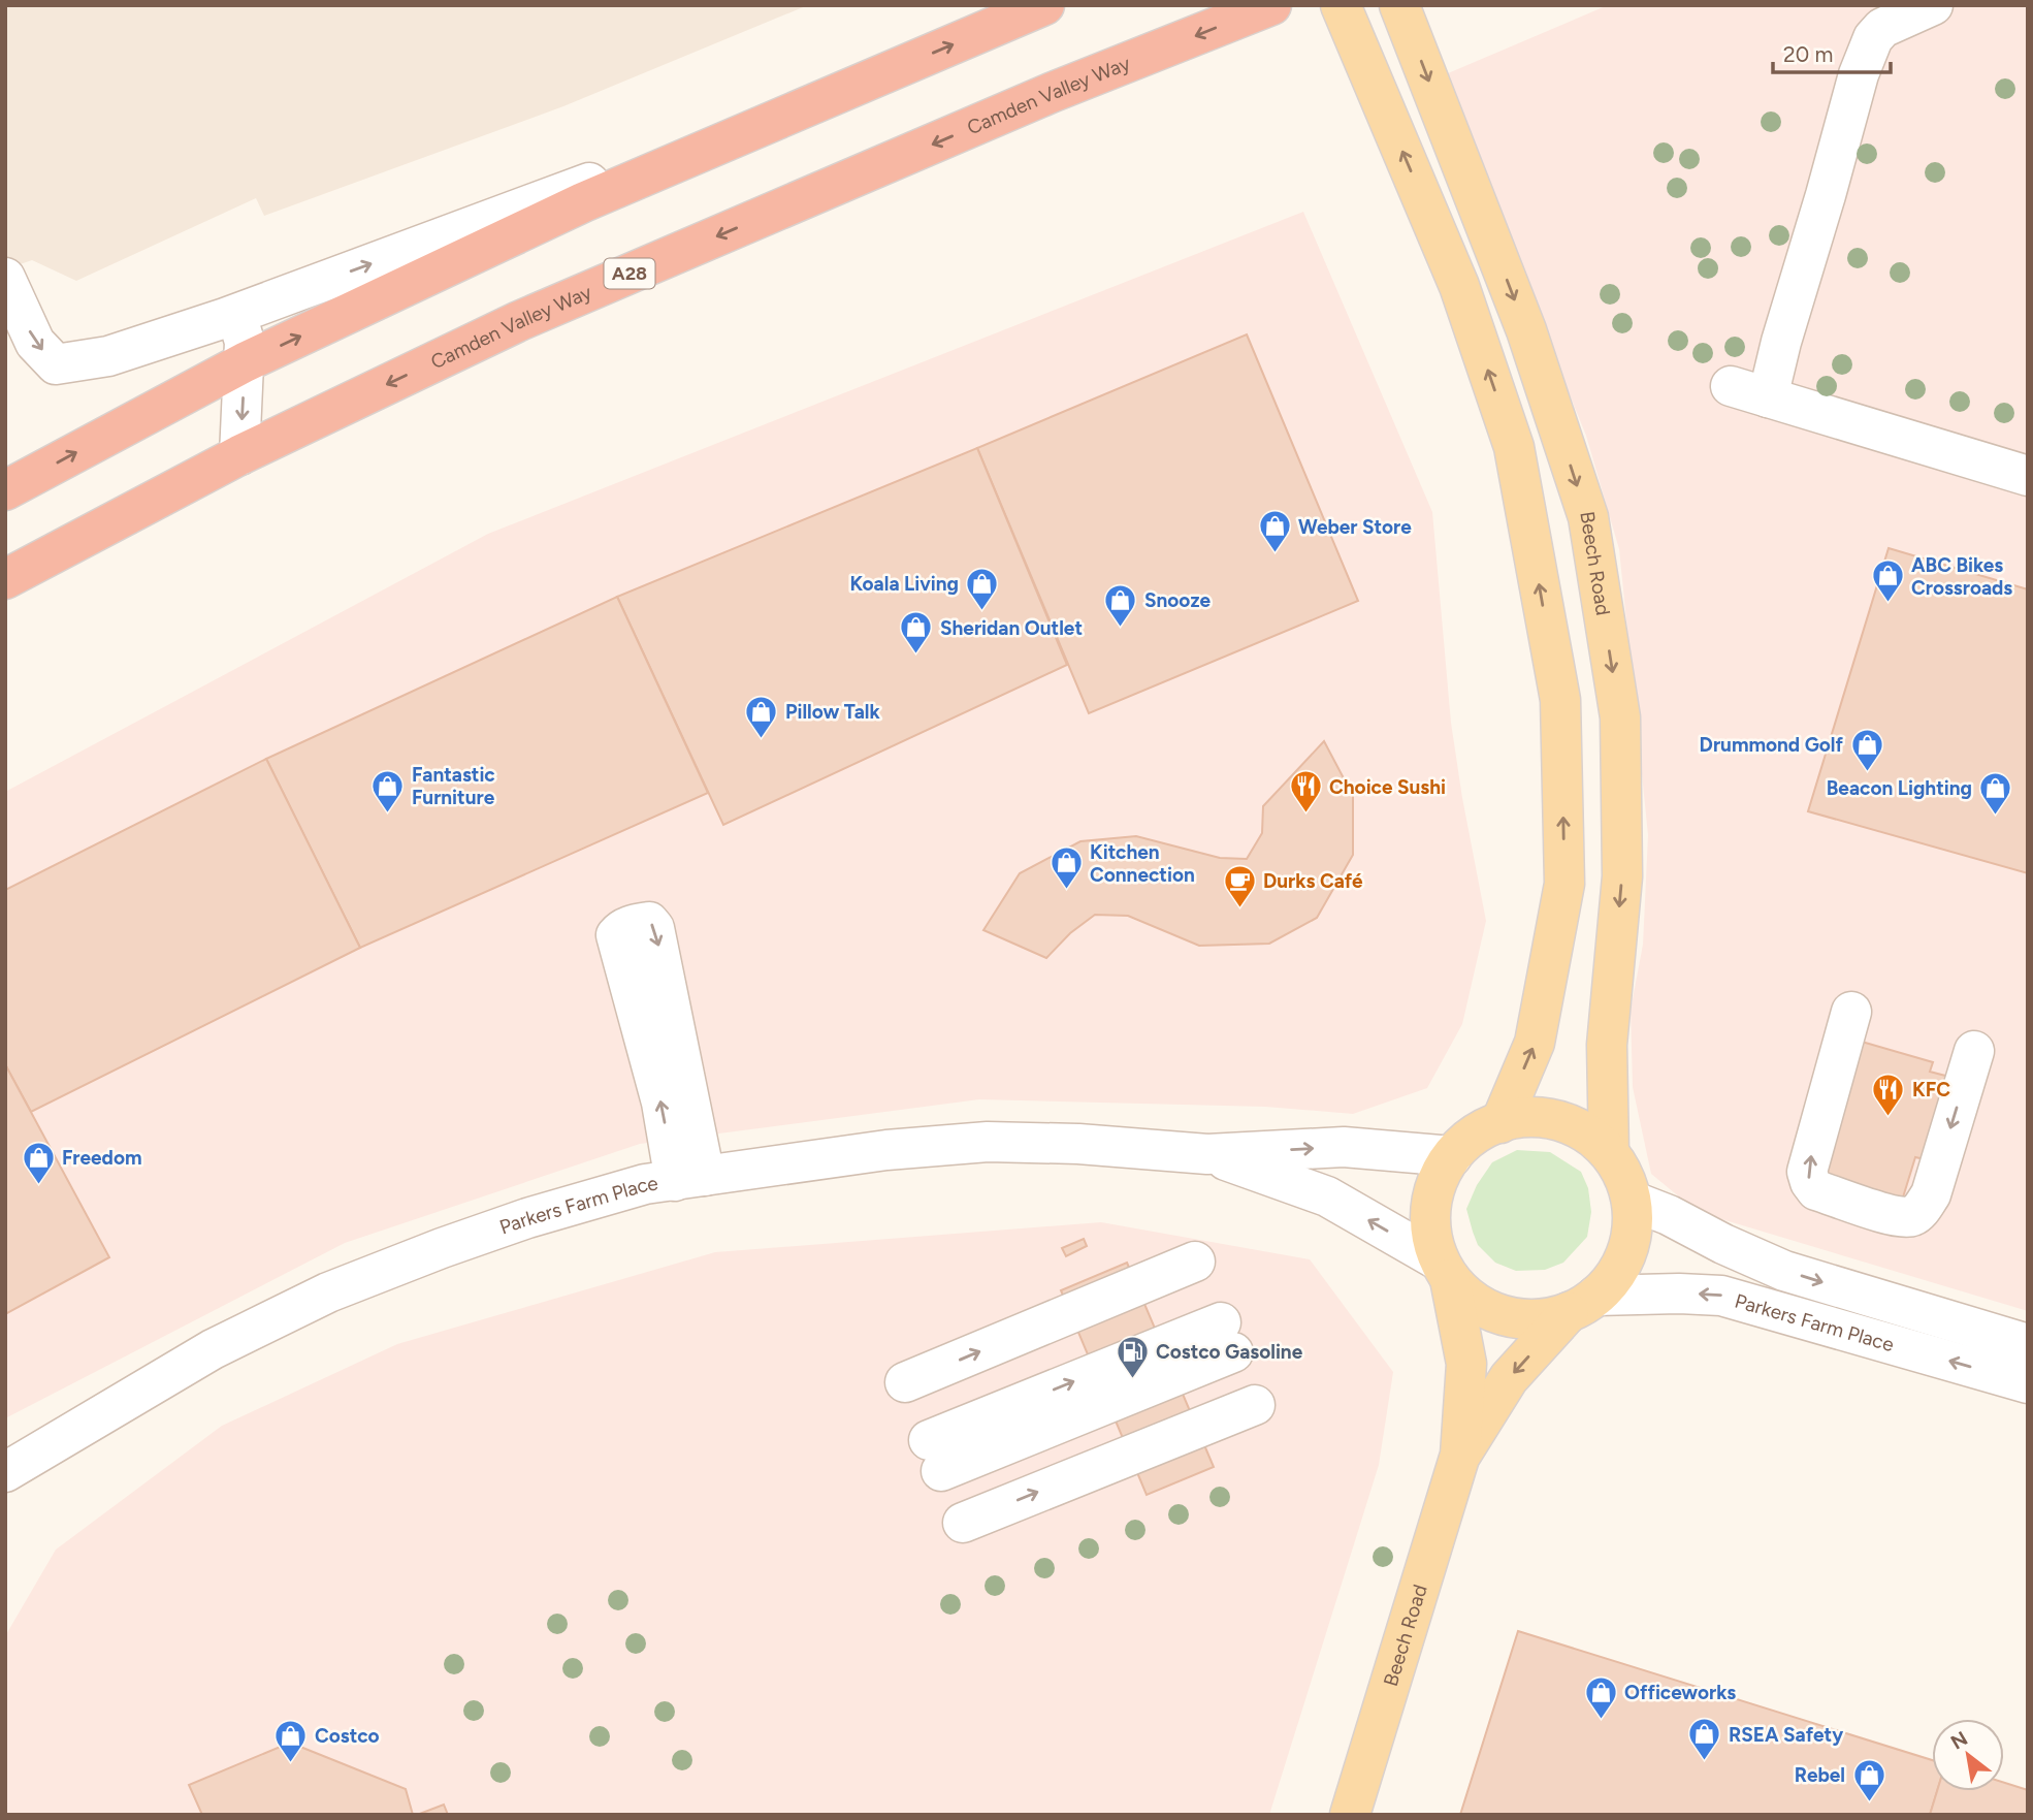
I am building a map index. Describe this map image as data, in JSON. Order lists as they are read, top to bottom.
{
  "streets": {
    "highway": ["Camden Valley Way", "A28"],
    "main road": ["Beech Road"],
    "street": ["Parkers Farm Place"]
  },
  "crossings": [
    ["Beech Road", "Parkers Farm Place"]
  ],
  "places": {
    "shop": [
      "Weber Store",
      "ABC Bikes Crossroads",
      "Koala Living",
      "Snooze",
      "Sheridan Outlet",
      "Pillow Talk",
      "Drummond Golf",
      "Fantastic Furniture",
      "Beacon Lighting",
      "Kitchen Connection",
      "Freedom",
      "Officeworks",
      "RSEA Safety",
      "Costco",
      "Rebel"
    ],
    "restaurant": ["Choice Sushi", "KFC"],
    "cafe": ["Durks Café"],
    "fuel station": ["Costco Gasoline"]
  },
  "scale_bar": "20 m",
  "north": "top left"
}
